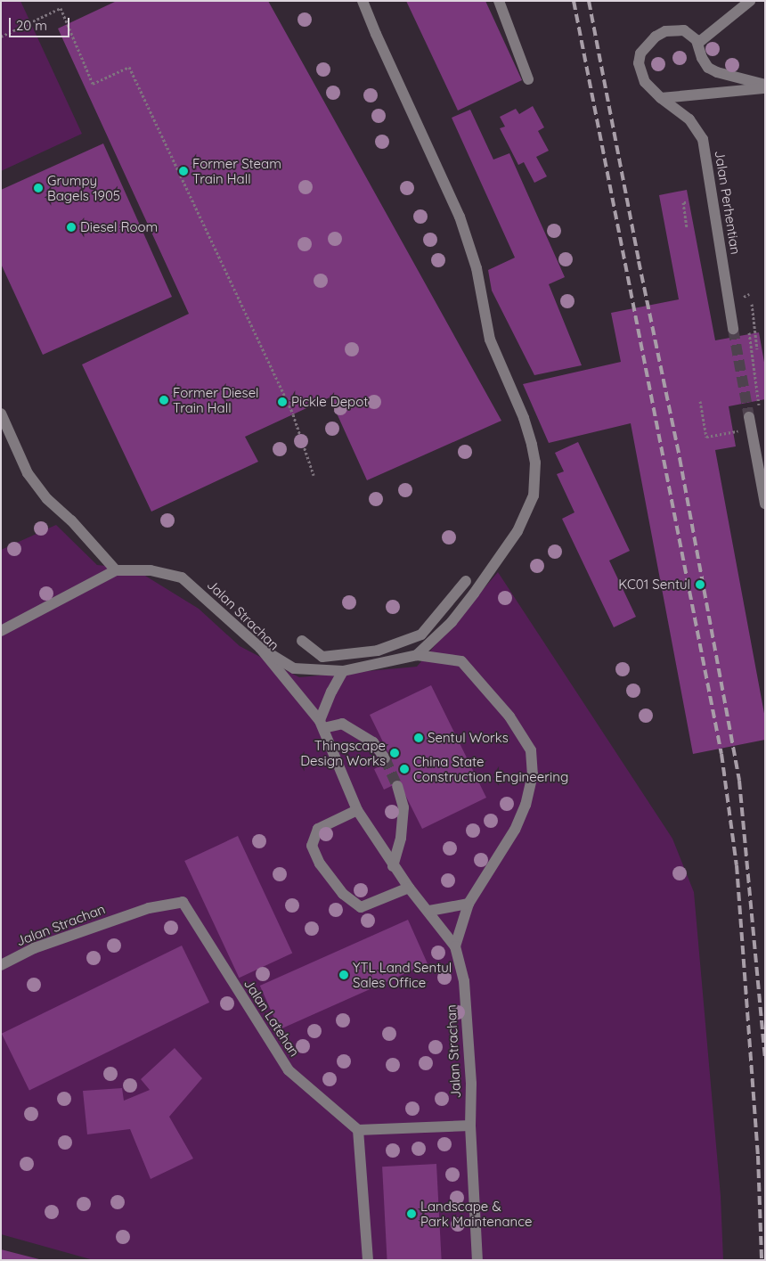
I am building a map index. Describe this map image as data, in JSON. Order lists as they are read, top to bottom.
{
  "streets": {
    "street": ["Jalan Perhentian", "Jalan Strachan", "Jalan Latehan"]
  },
  "crossings": [
    ["Jalan Strachan", "Jalan Latehan"]
  ],
  "places": [
    "Former Steam Train Hall",
    "Grumpy Bagels 1905",
    "Diesel Room",
    "Former Diesel Train Hall",
    "Pickle Depot",
    "KC01 Sentul",
    "Sentul Works",
    "Thingscape Design Works",
    "China State Construction Engineering",
    "YTL Land Sentul Sales Office",
    "Landscape & Park Maintenance"
  ],
  "scale_bar": "20 m"
}
